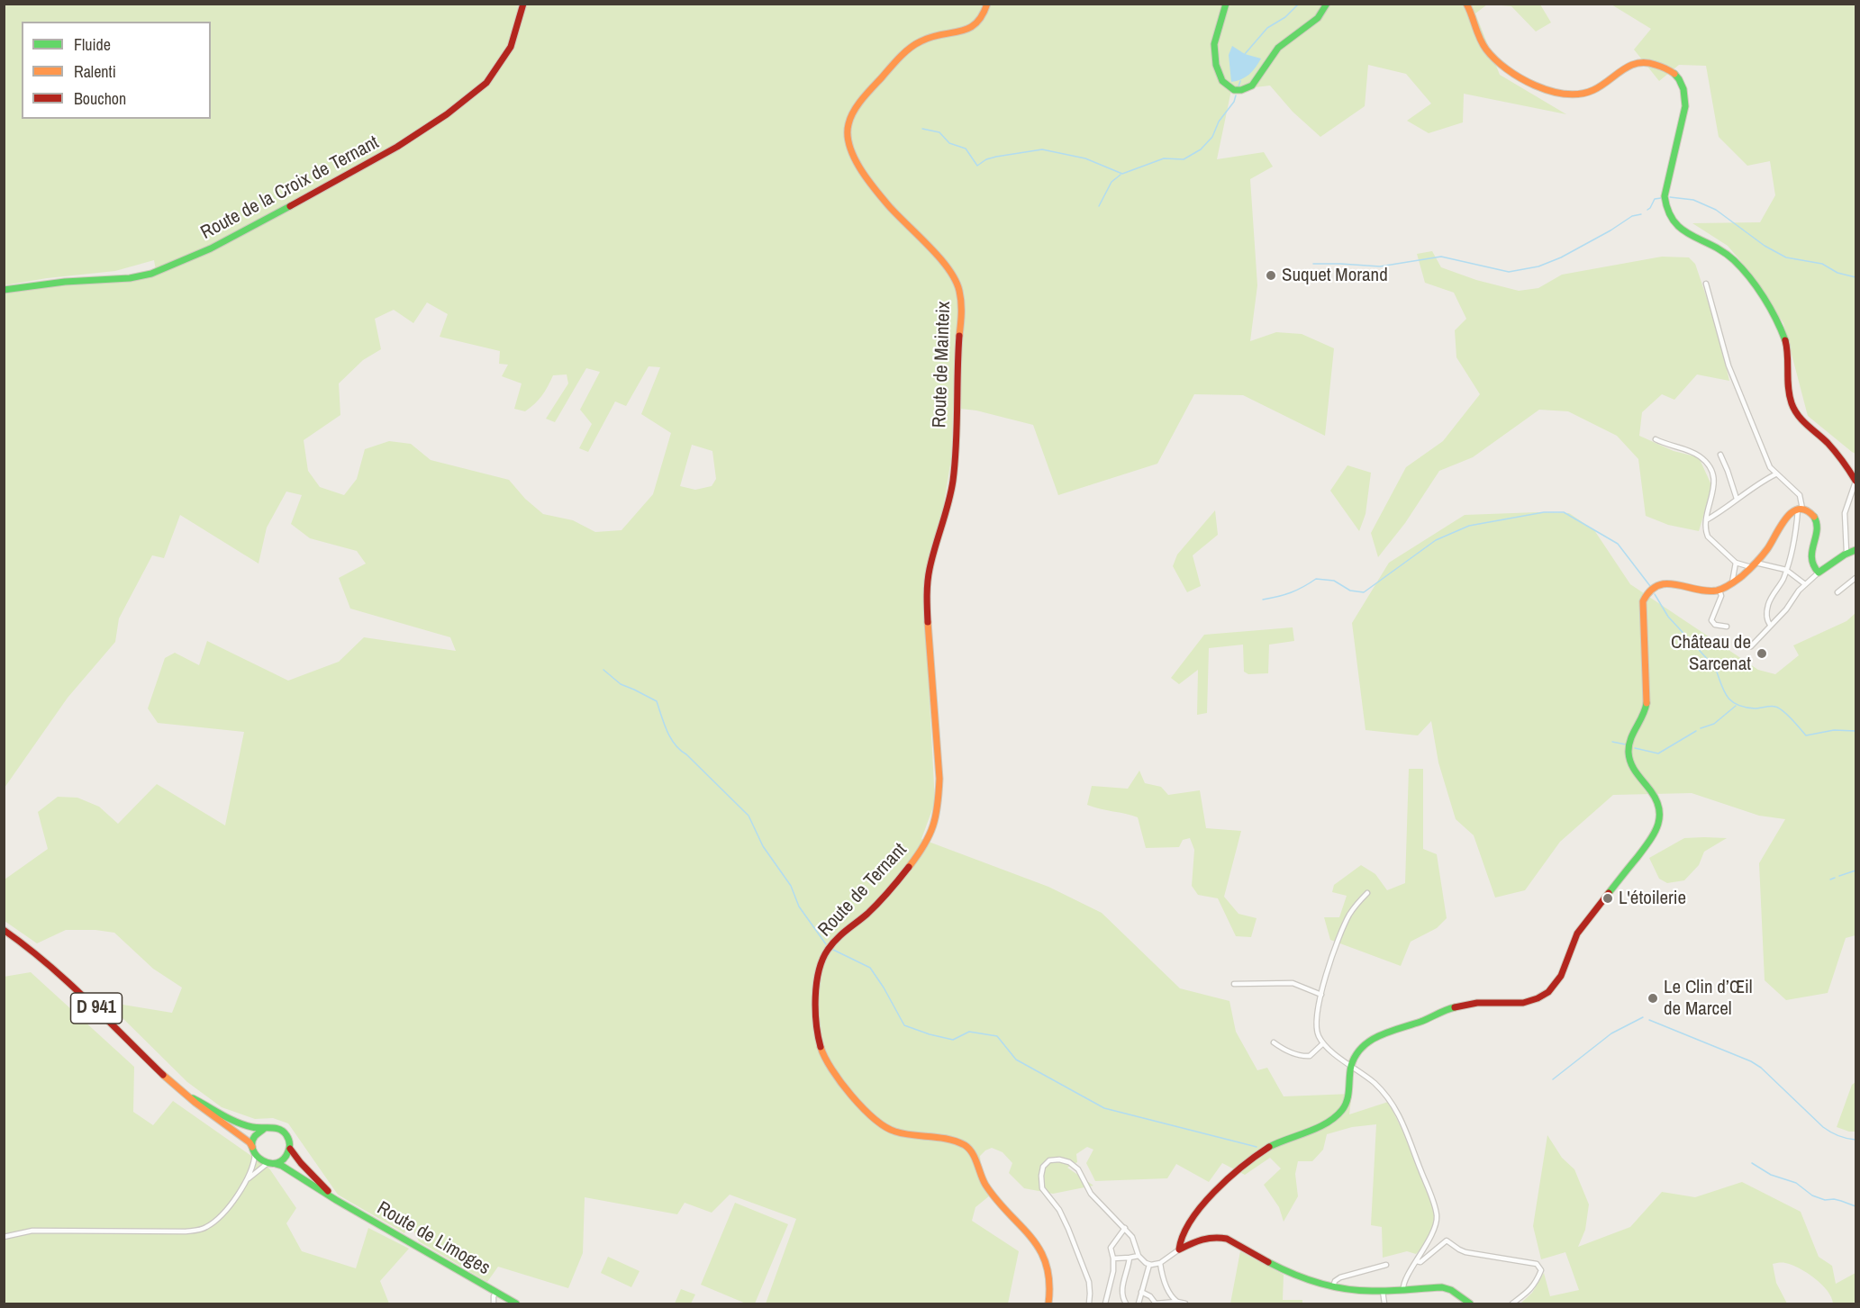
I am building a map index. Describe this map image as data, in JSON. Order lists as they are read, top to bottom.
{
  "streets": {
    "street": [
      "Route de la Croix de Ternant",
      "Route de Mainteix",
      "Route de Ternant",
      "D 941",
      "Route de Limoges"
    ]
  },
  "crossings": [
    ["Route de Mainteix", "Route de Ternant"],
    ["D 941", "Route de Limoges"]
  ],
  "places": [
    "Suquet Morand",
    "Château de Sarcenat",
    "L'étoilerie",
    "Le Clin d’Œil de Marcel"
  ],
  "legend": ["Fluide", "Ralenti", "Bouchon"]
}
